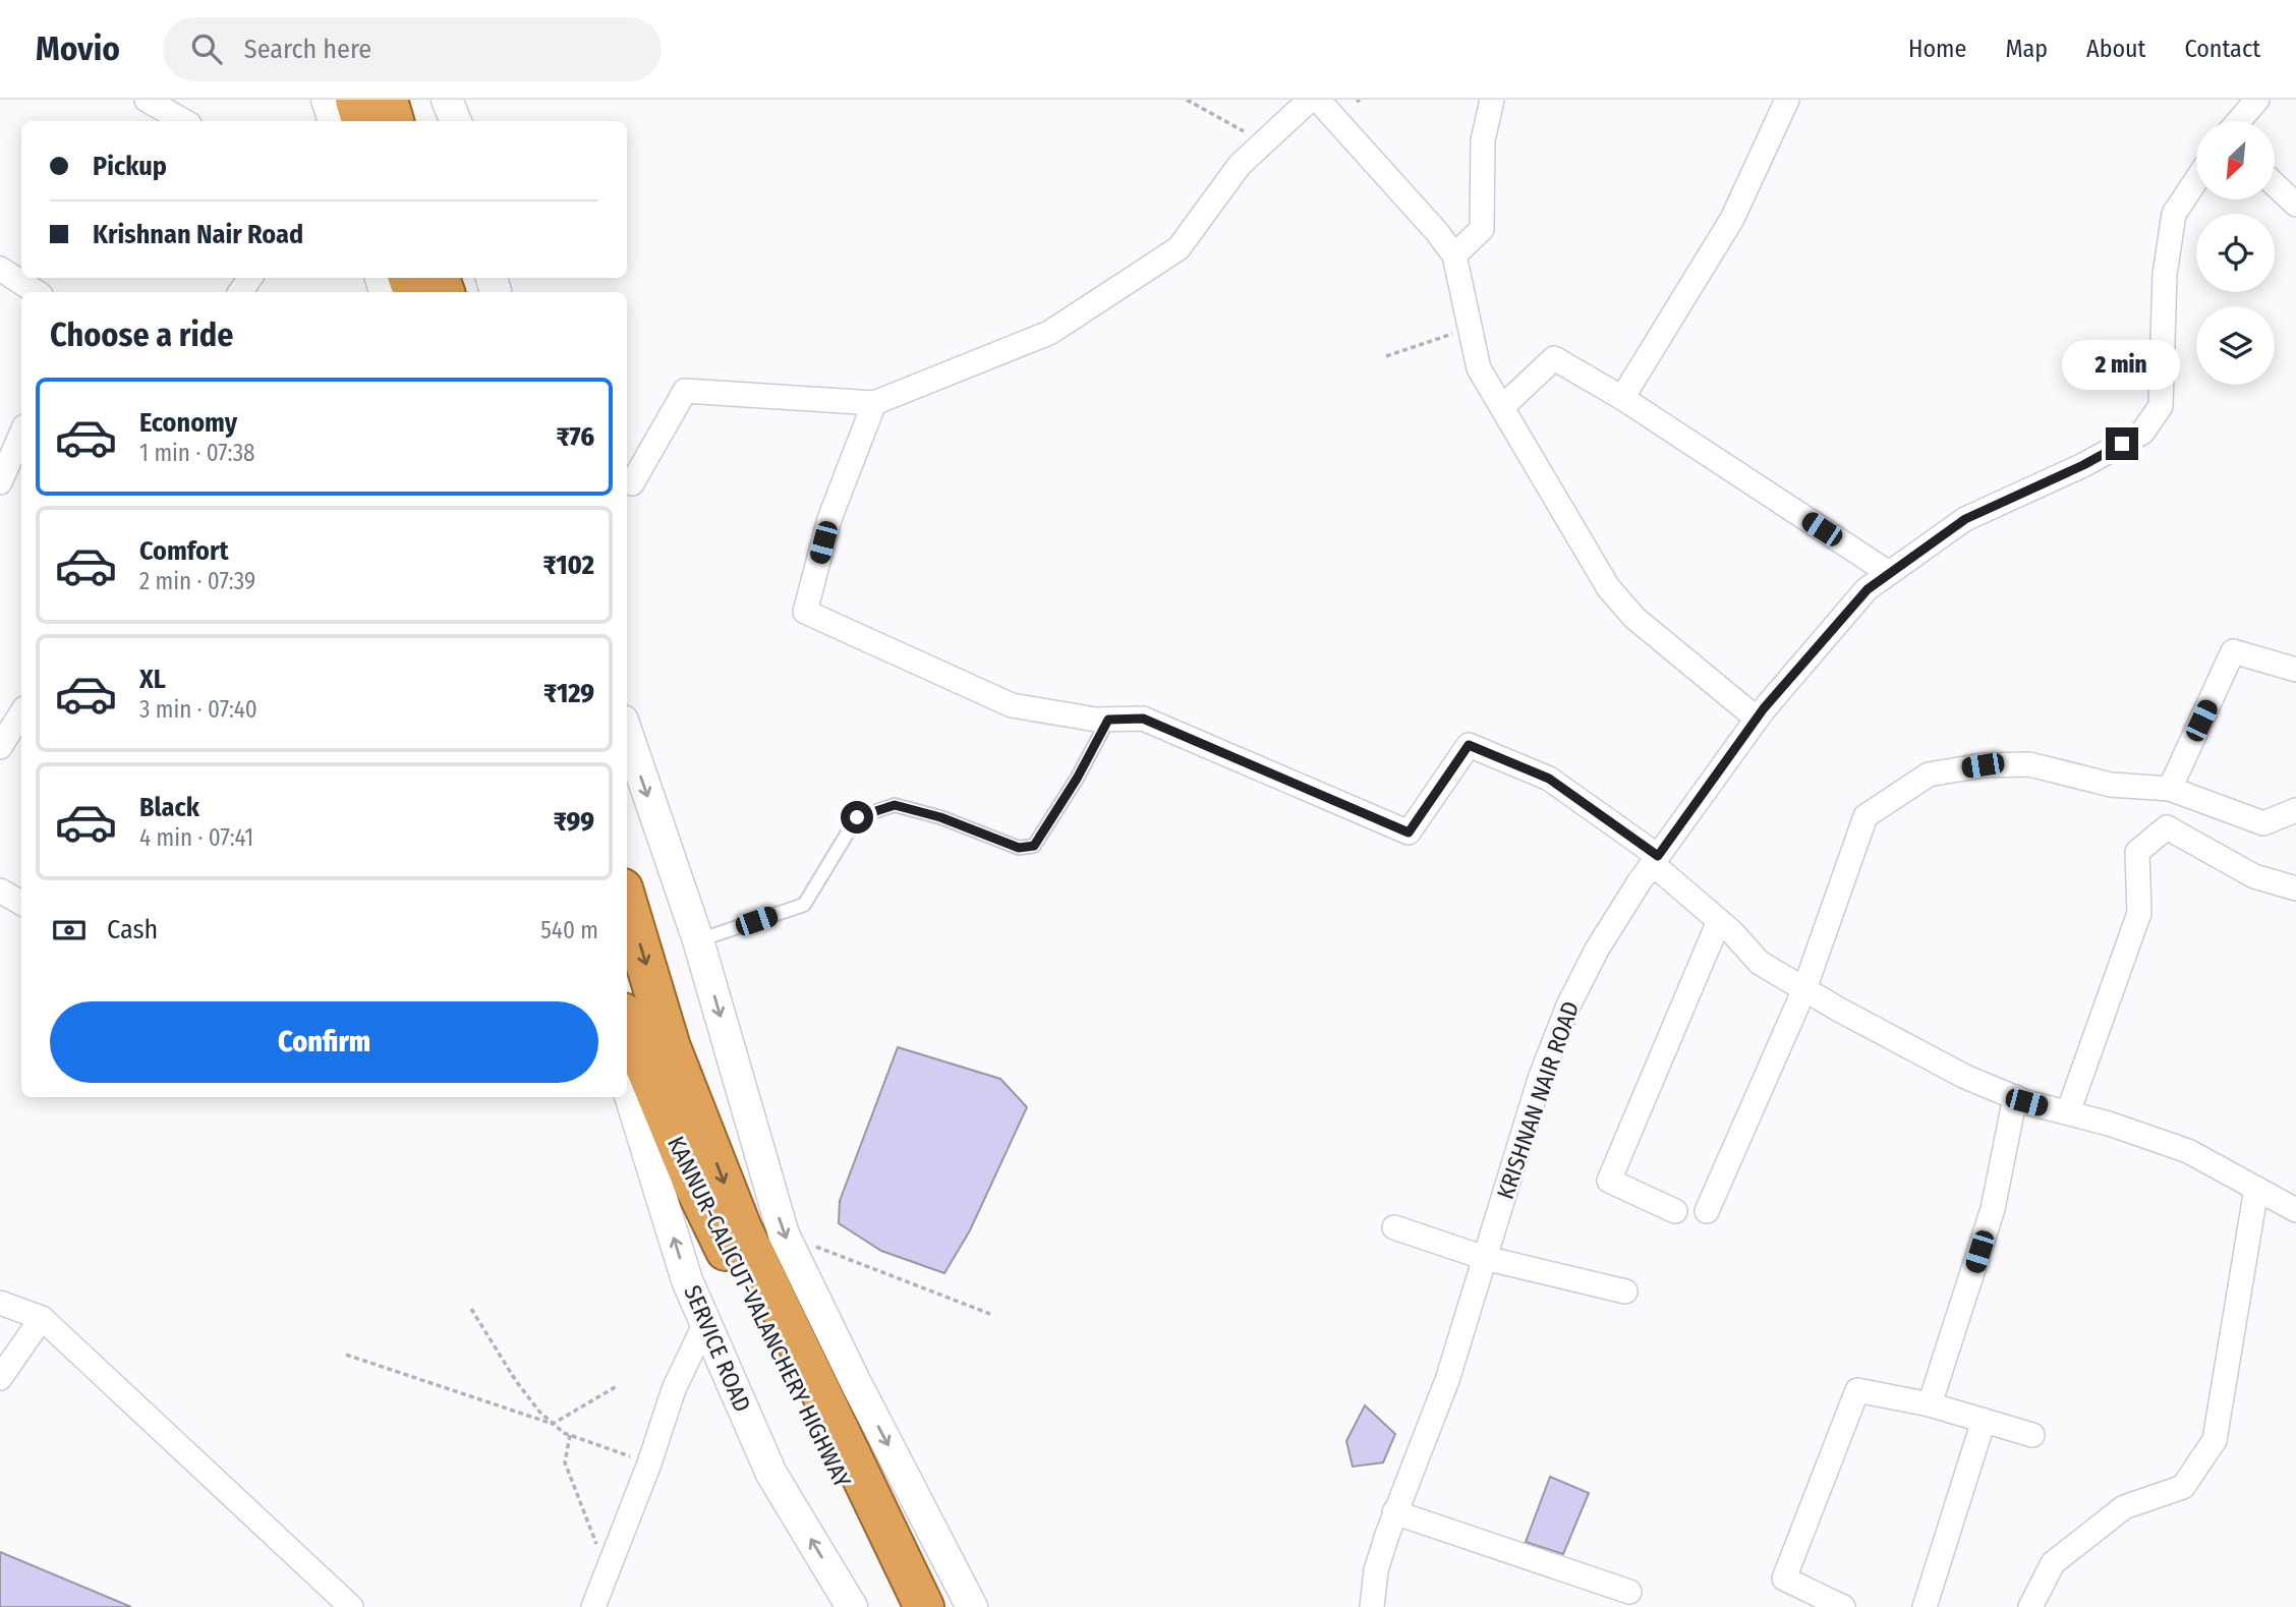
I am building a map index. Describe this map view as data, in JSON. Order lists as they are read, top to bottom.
{
  "streets": {
    "highway": ["KANNUR-CALICUT-VALANCHERY HIGHWAY"],
    "street": ["KRISHNAN NAIR ROAD", "SERVICE ROAD"]
  },
  "north": "bottom left",
  "page": {
    "header": "Movio",
    "search": "Search here",
    "nav": [
      "Home",
      "Map",
      "About",
      "Contact"
    ],
    "banner": ["Pickup", "Krishnan Nair Road"],
    "heading": "Choose a ride",
    "bubble": "2 min",
    "list": [
      {
        "name": "Economy",
        "note": "1 min · 07:38",
        "value": "₹76"
      },
      {
        "name": "Comfort",
        "note": "2 min · 07:39",
        "value": "₹102"
      },
      {
        "name": "XL",
        "note": "3 min · 07:40",
        "value": "₹129"
      },
      {
        "name": "Black",
        "note": "4 min · 07:41",
        "value": "₹99"
      }
    ],
    "pay": ["Cash", "540 m"],
    "buttons": "Confirm"
  }
}
